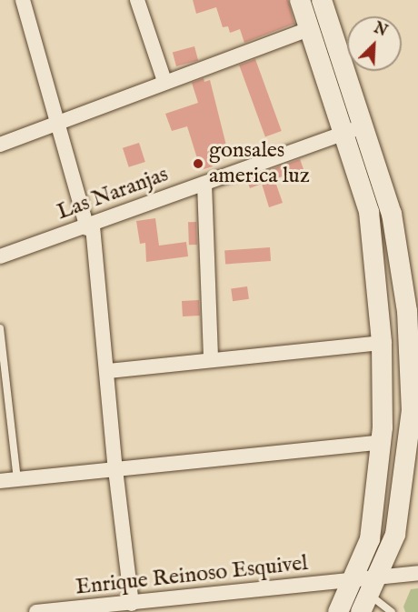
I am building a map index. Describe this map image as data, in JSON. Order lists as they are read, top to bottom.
{
  "streets": {
    "street": ["Las Naranjas", "Enrique Reinoso Esquivel"]
  },
  "places": ["gonsales america luz"],
  "north": "top right"
}
